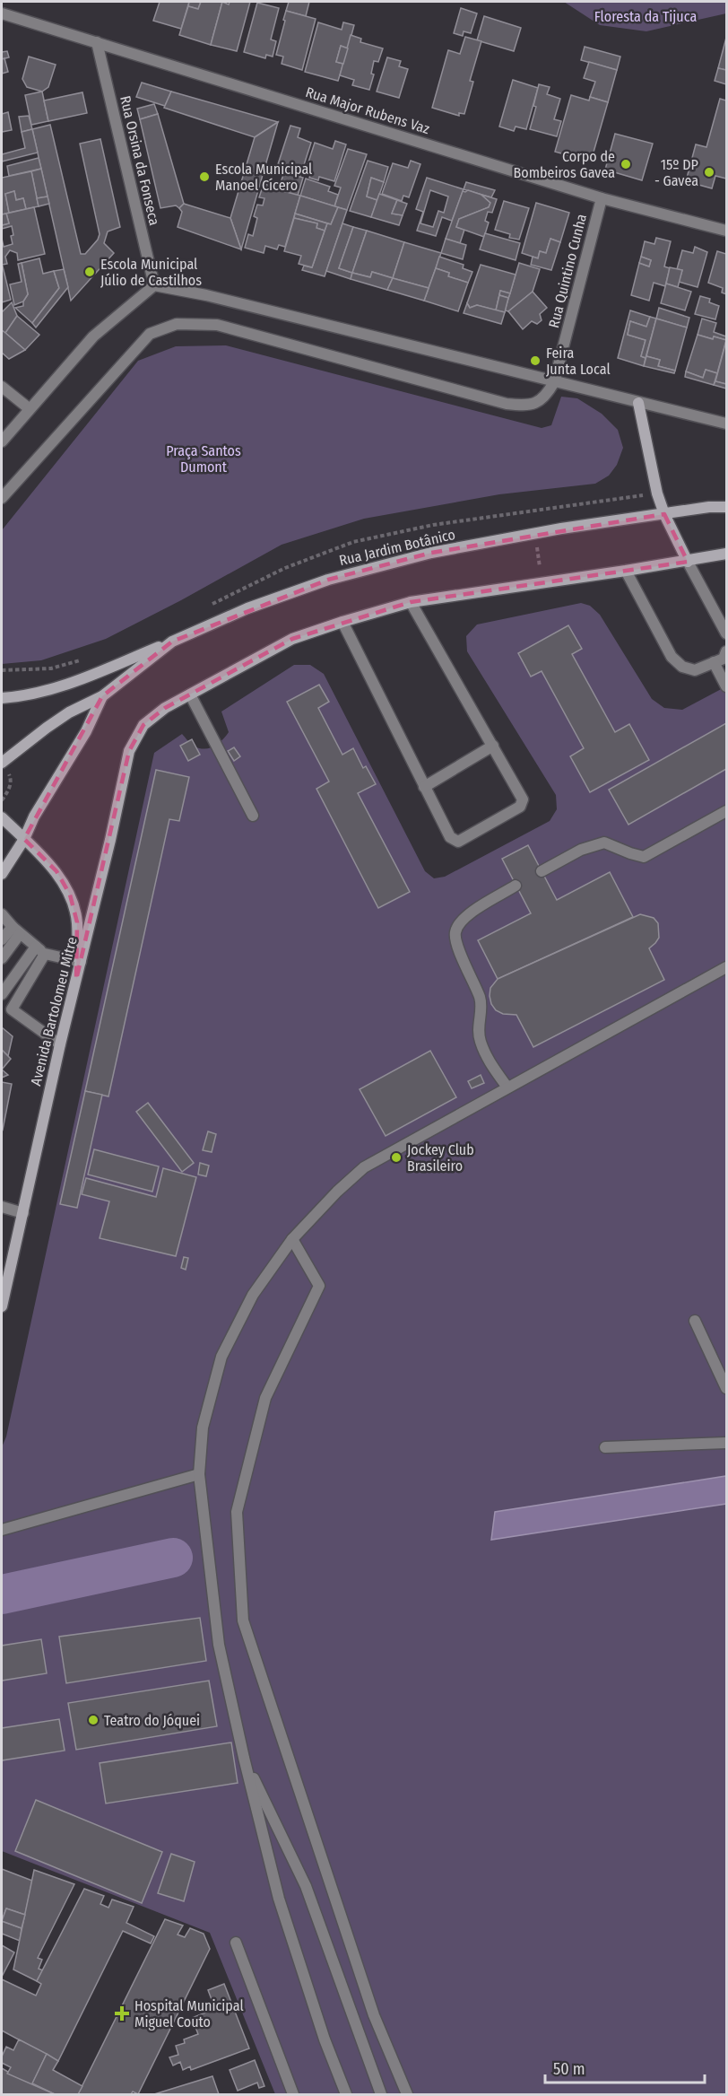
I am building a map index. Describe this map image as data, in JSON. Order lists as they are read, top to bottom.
{
  "streets": {
    "main road": ["Rua Jardim Botânico", "Avenida Bartolomeu Mitre"],
    "street": ["Rua Major Rubens Vaz", "Rua Orsina da Fonseca", "Rua Quintino Cunha"]
  },
  "crossings": [
    ["Rua Major Rubens Vaz", "Rua Orsina da Fonseca"],
    ["Rua Major Rubens Vaz", "Rua Quintino Cunha"]
  ],
  "parks": ["Floresta da Tijuca", "Praça Santos Dumont"],
  "places": {
    "other": [
      "Corpo de Bombeiros Gavea",
      "15º DP - Gavea",
      "Escola Municipal Manoel Cícero",
      "Escola Municipal Júlio de Castilhos",
      "Feira Junta Local",
      "Jockey Club Brasileiro",
      "Teatro do Jóquei"
    ],
    "health": ["Hospital Municipal Miguel Couto"]
  },
  "scale_bar": "50 m"
}
